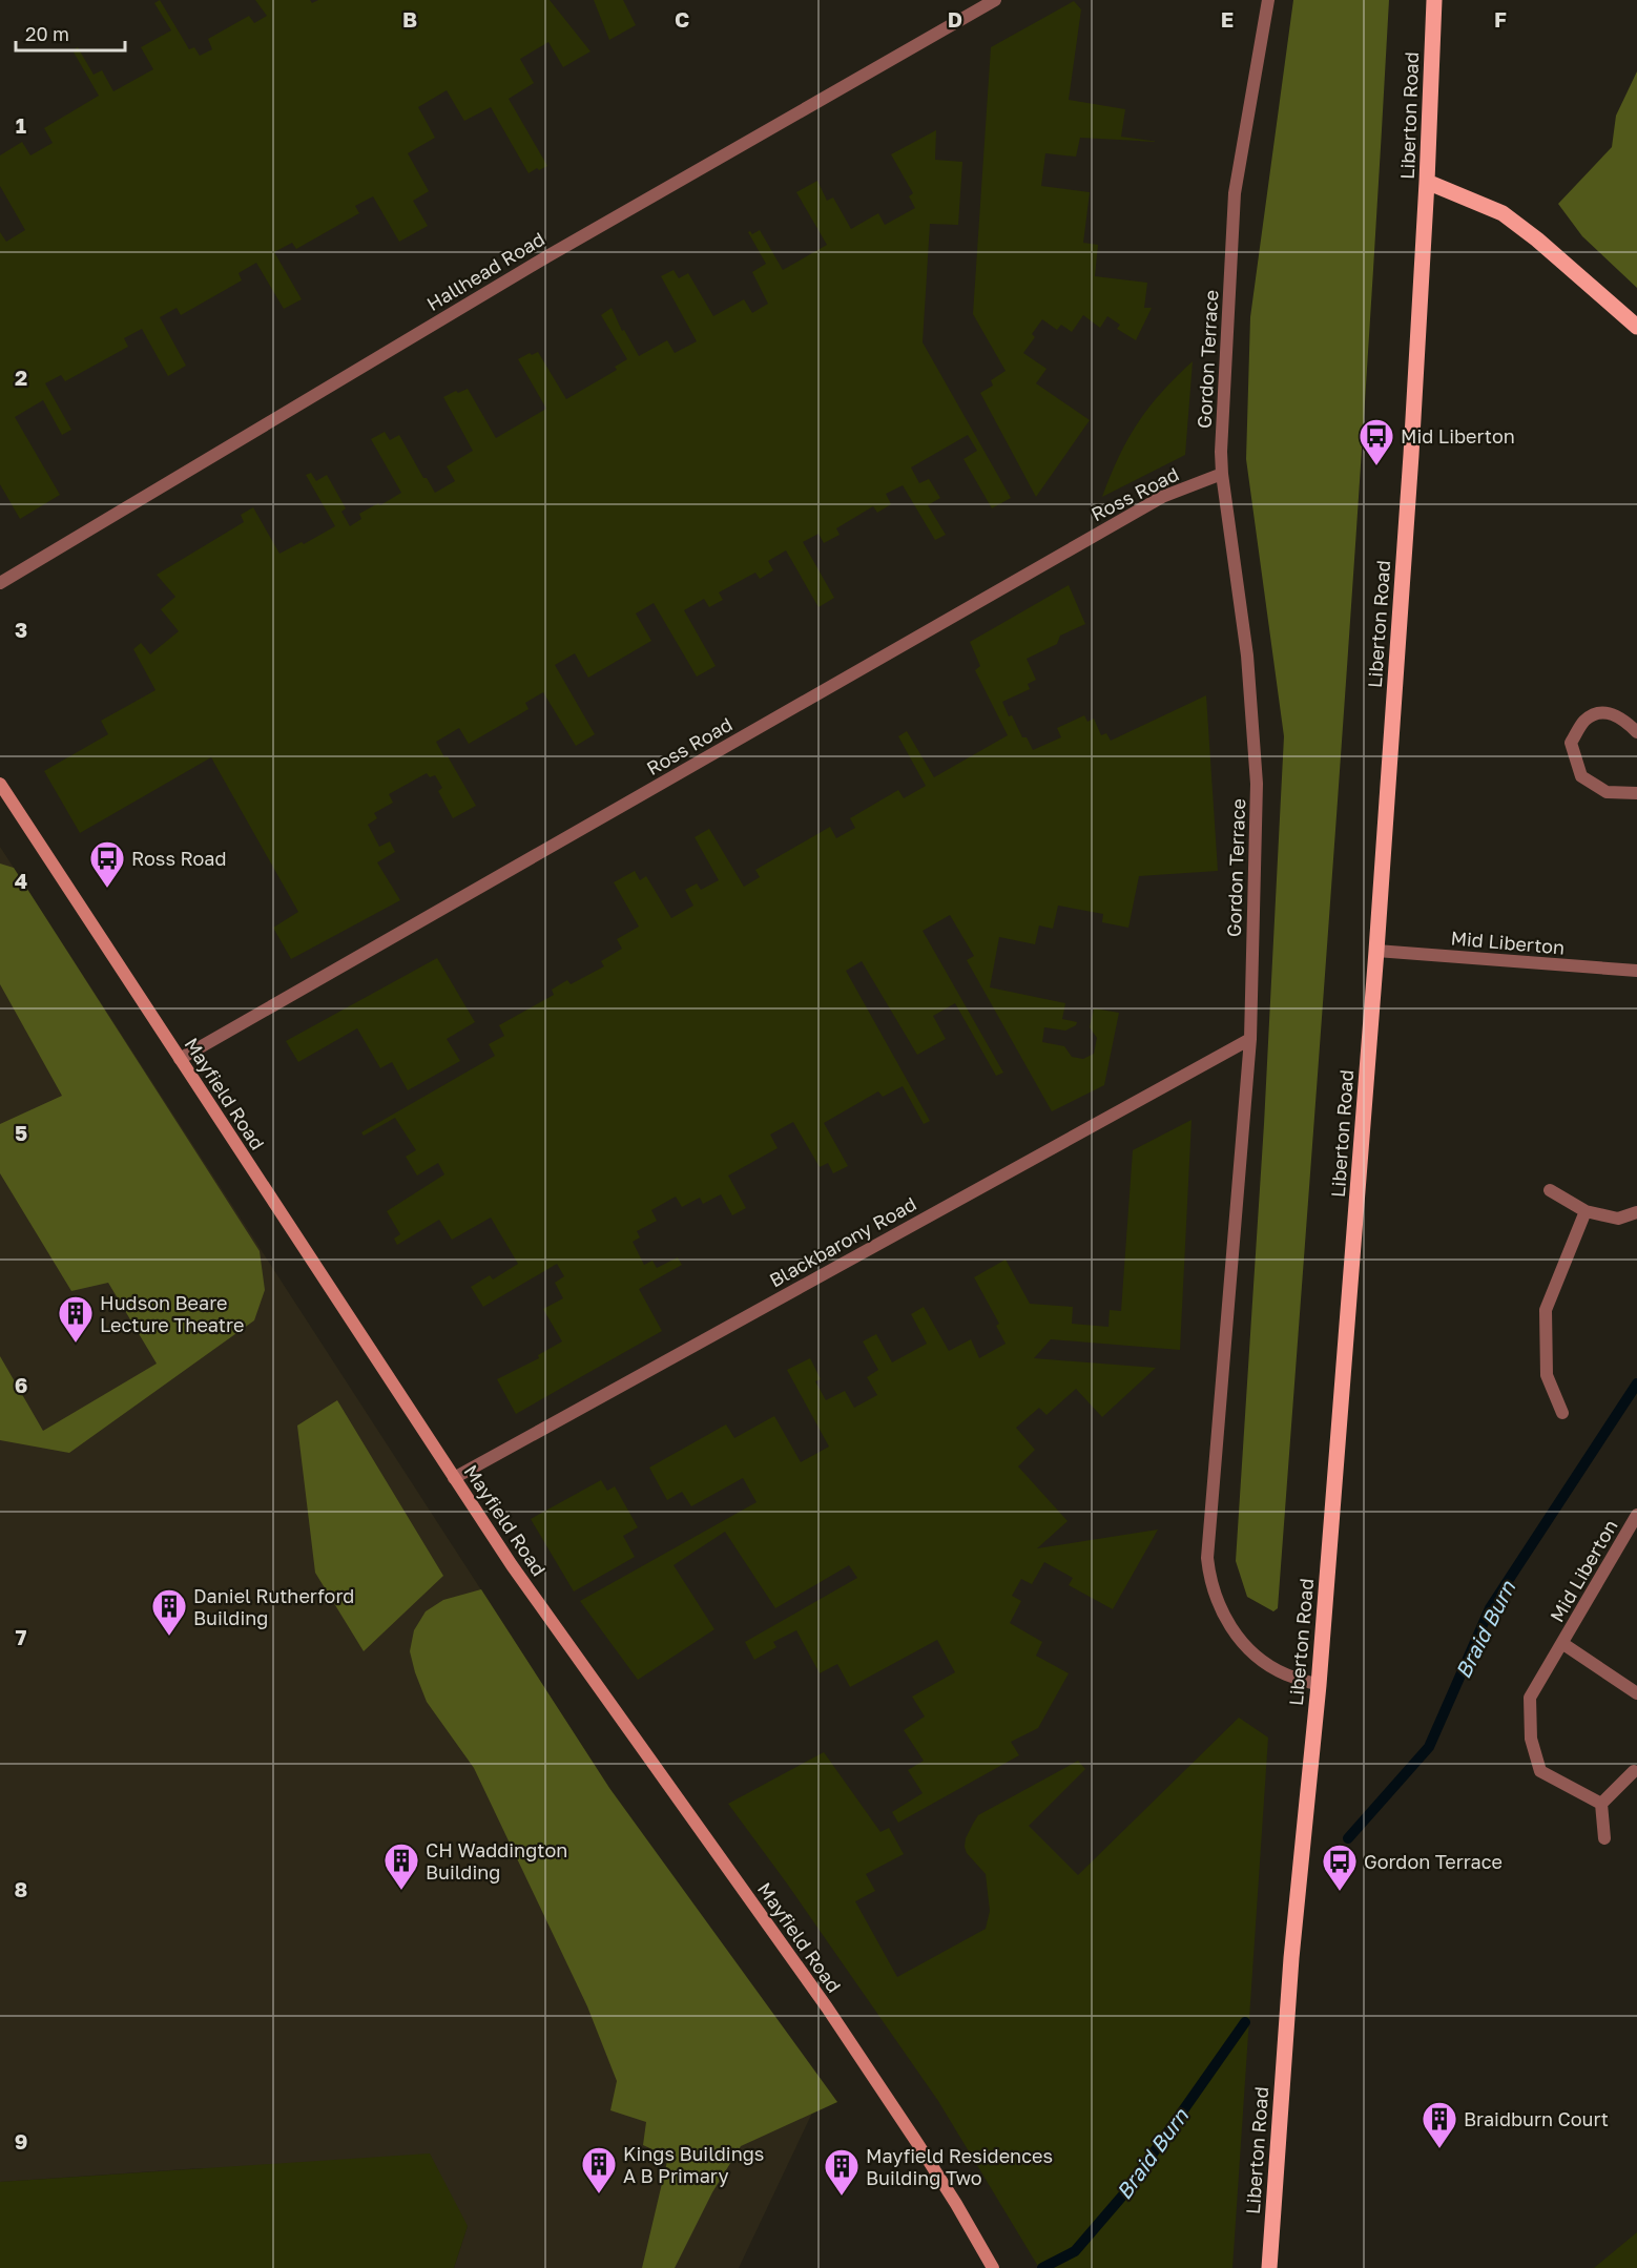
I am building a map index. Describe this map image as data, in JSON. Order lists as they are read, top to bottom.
{
  "streets": {
    "main road": ["Liberton Road"],
    "street": [
      "Hallhead Road",
      "Gordon Terrace",
      "Ross Road",
      "Mid Liberton",
      "Mayfield Road",
      "Blackbarony Road"
    ]
  },
  "crossings": [
    ["Liberton Road", "Gordon Terrace"],
    ["Liberton Road", "Mid Liberton"],
    ["Gordon Terrace", "Ross Road"],
    ["Gordon Terrace", "Blackbarony Road"],
    ["Ross Road", "Mayfield Road"],
    ["Mayfield Road", "Blackbarony Road"]
  ],
  "water": ["Braid Burn"],
  "places": {
    "bus stop": ["Mid Liberton", "Ross Road", "Gordon Terrace"],
    "building": [
      "Hudson Beare Lecture Theatre",
      "Daniel Rutherford Building",
      "CH Waddington Building",
      "Braidburn Court",
      "Kings Buildings A B Primary",
      "Mayfield Residences Building Two"
    ]
  },
  "scale_bar": "20 m",
  "grid": {
    "columns": [
      "B",
      "C",
      "D",
      "E",
      "F"
    ],
    "rows": [
      "1",
      "2",
      "3",
      "4",
      "5",
      "6",
      "7",
      "8",
      "9"
    ]
  }
}
